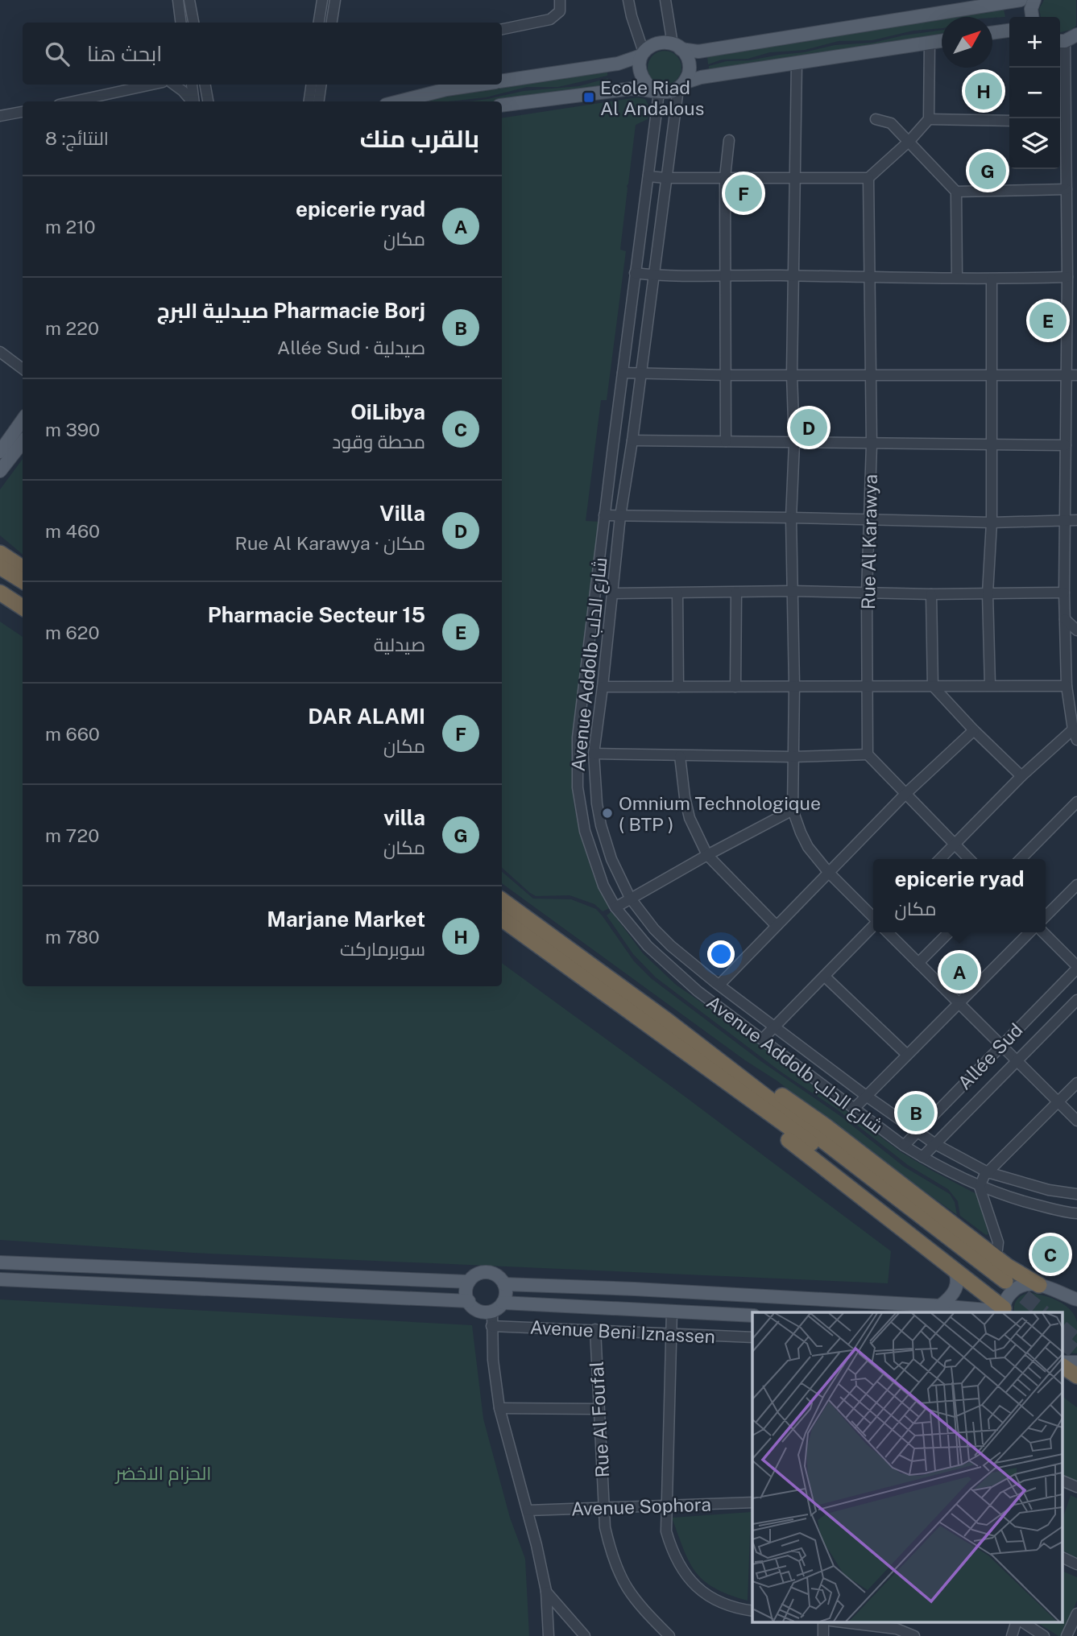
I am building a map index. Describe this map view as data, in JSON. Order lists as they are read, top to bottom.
{
  "streets": {
    "street": [
      "Rue Al Karawya",
      "Avenue Addolb شارع الدلب",
      "Allée Sud",
      "Avenue Beni Iznassen",
      "Rue Al Foufal",
      "Avenue Sophora"
    ]
  },
  "crossings": [
    ["Avenue Addolb شارع الدلب", "Allée Sud"],
    ["Avenue Beni Iznassen", "Rue Al Foufal"],
    ["Rue Al Foufal", "Avenue Sophora"]
  ],
  "parks": ["الحزام الاخضر"],
  "places": {
    "transit": ["Ecole Riad Al Andalous"],
    "other": ["Omnium Technologique ( BTP )"]
  },
  "north": "top right",
  "page": {
    "map_buttons": ["+", "−"],
    "search": "ابحث هنا",
    "pins": [
      "H",
      "G",
      "F",
      "E",
      "D",
      "A",
      "B",
      "C"
    ],
    "heading": ["بالقرب منك", "النتائج: 8"],
    "list": [
      {
        "mark": "A",
        "name": "epicerie ryad",
        "note": "مكان",
        "value": "210 m"
      },
      {
        "mark": "B",
        "name": "Pharmacie Borj صيدلية البرج",
        "note": "صيدلية · Allée Sud",
        "value": "220 m"
      },
      {
        "mark": "C",
        "name": "OiLibya",
        "note": "محطة وقود",
        "value": "390 m"
      },
      {
        "mark": "D",
        "name": "Villa",
        "note": "مكان · Rue Al Karawya",
        "value": "460 m"
      },
      {
        "mark": "E",
        "name": "Pharmacie Secteur 15",
        "note": "صيدلية",
        "value": "620 m"
      },
      {
        "mark": "F",
        "name": "DAR ALAMI",
        "note": "مكان",
        "value": "660 m"
      },
      {
        "mark": "G",
        "name": "villa",
        "note": "مكان",
        "value": "720 m"
      },
      {
        "mark": "H",
        "name": "Marjane Market",
        "note": "سوبرماركت",
        "value": "780 m"
      }
    ],
    "popup": ["epicerie ryad", "مكان"]
  }
}
